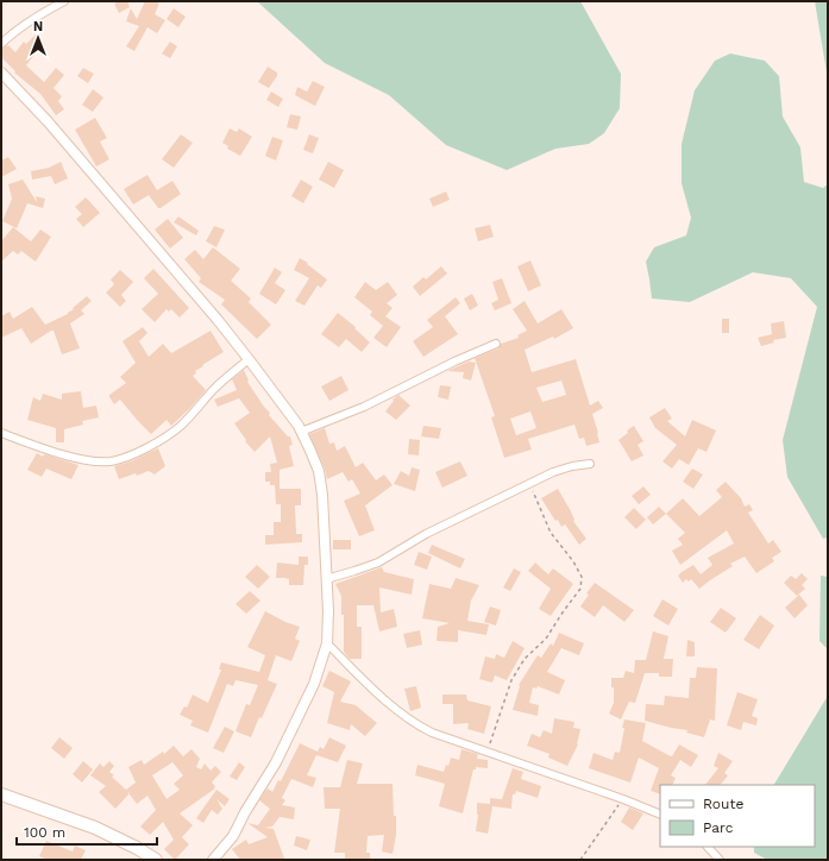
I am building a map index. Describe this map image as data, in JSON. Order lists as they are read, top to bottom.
{
  "legend": ["Route", "Parc"],
  "scale_bar": "100 m",
  "north": "top"
}
